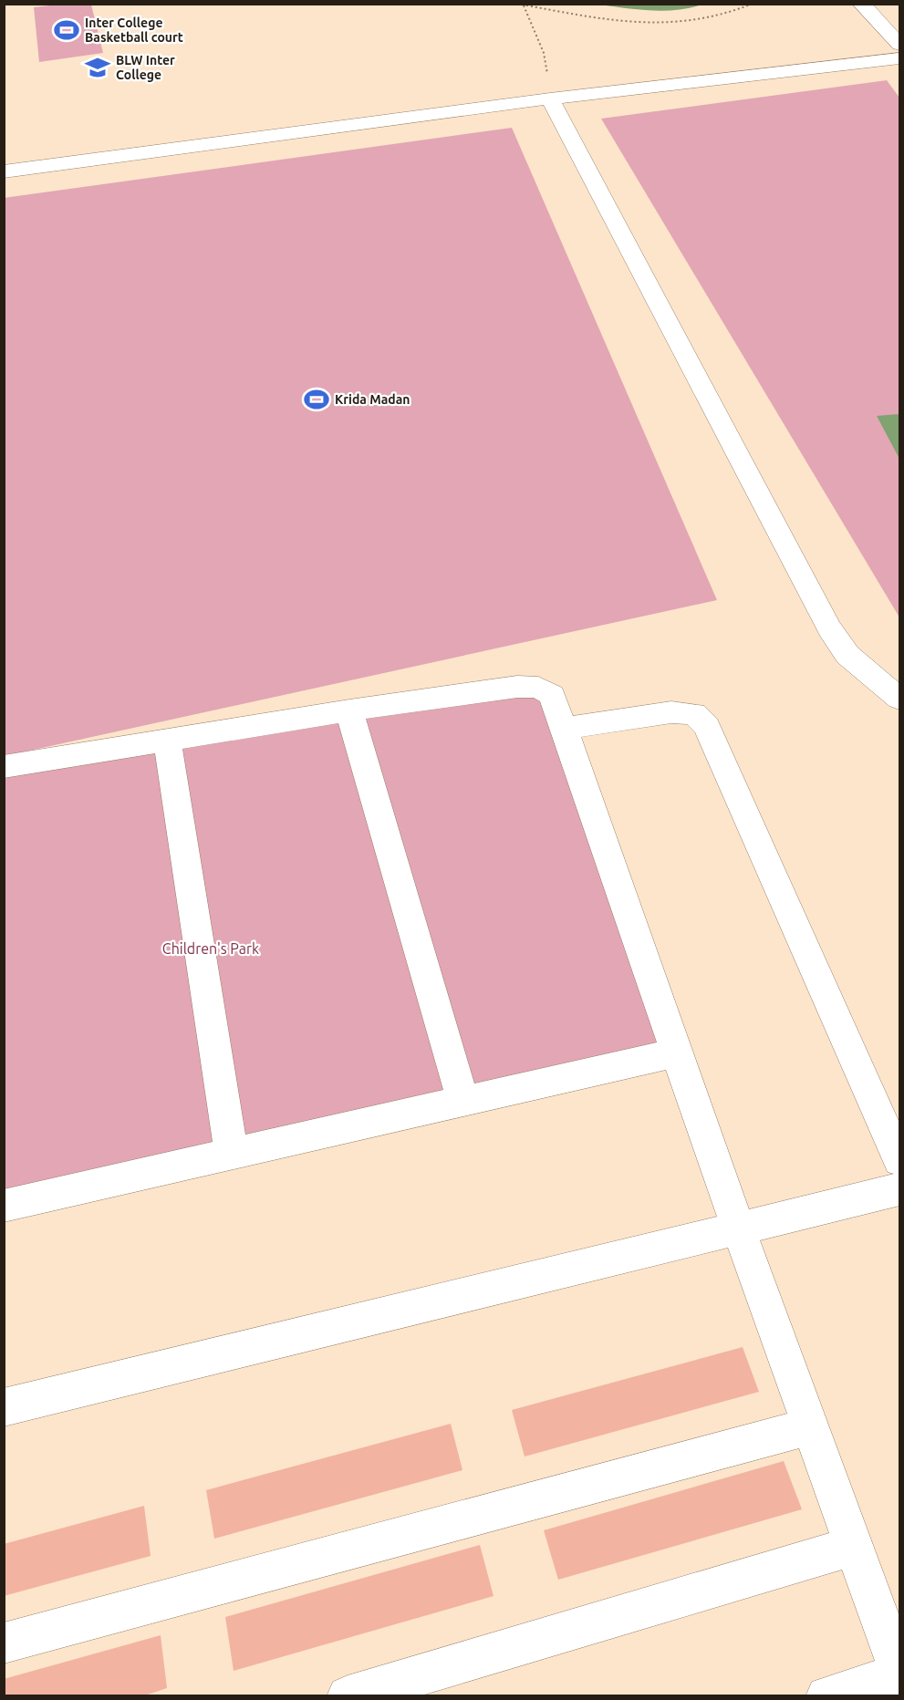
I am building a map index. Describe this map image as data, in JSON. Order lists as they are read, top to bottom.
{
  "parks": ["Children's Park"],
  "places": {
    "sports": ["Inter College Basketball court", "Krida Madan"],
    "school or university": ["BLW Inter College"]
  }
}
